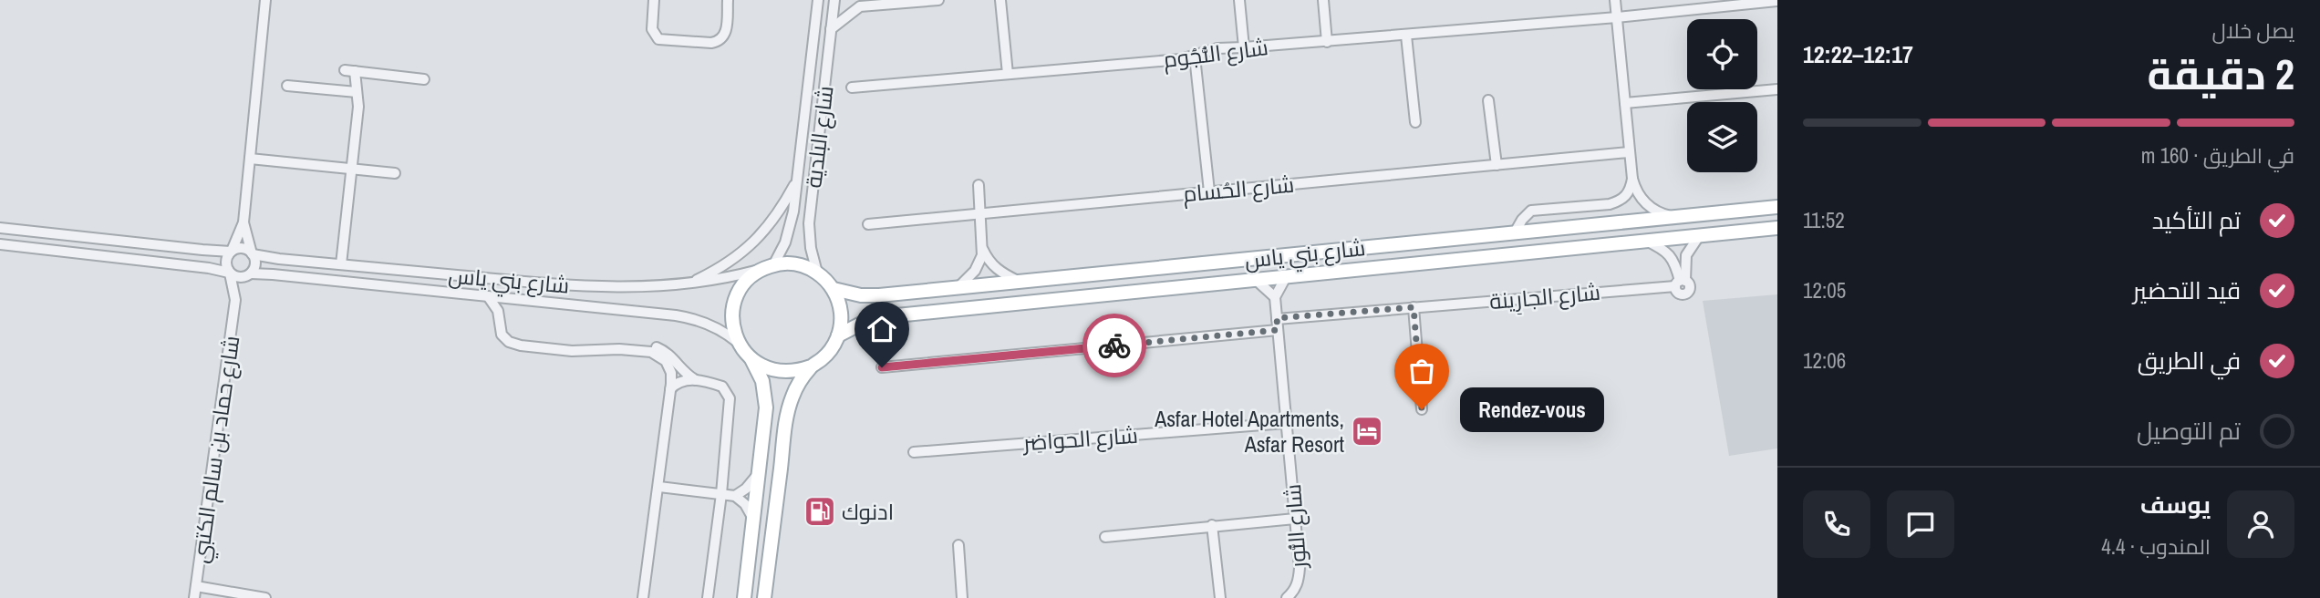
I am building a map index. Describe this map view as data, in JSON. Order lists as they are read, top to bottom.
{
  "streets": {
    "main road": ["شارع بني ياس"],
    "street": [
      "شارع النُّجُوم",
      "شارع البلدية",
      "شارع الحُسام",
      "شارع الجارِينة",
      "شارع الحواضِر",
      "شارع حماد بن سالم الكتبي",
      "شارع النُّور"
    ]
  },
  "crossings": [
    ["شارع البلدية", "شارع بني ياس"],
    ["شارع بني ياس", "شارع حماد بن سالم الكتبي"],
    ["شارع الجارِينة", "شارع النُّور"],
    ["شارع الحواضِر", "شارع النُّور"]
  ],
  "places": {
    "other": ["Rendez-vous"],
    "hotel": ["Asfar Hotel Apartments, Asfar Resort"],
    "fuel station": ["ادنوك"]
  },
  "page": {
    "heading": ["2 دقيقة", "يصل خلال", "12:17–12:22"],
    "panel": ["يوسف", "المندوب · 4.4"],
    "bar": "في الطريق · 160 m",
    "list": [
      ["تم التأكيد", "11:52"],
      ["قيد التحضير", "12:05"],
      ["في الطريق", "12:06"],
      "تم التوصيل"
    ],
    "bubble": "Rendez-vous"
  }
}
